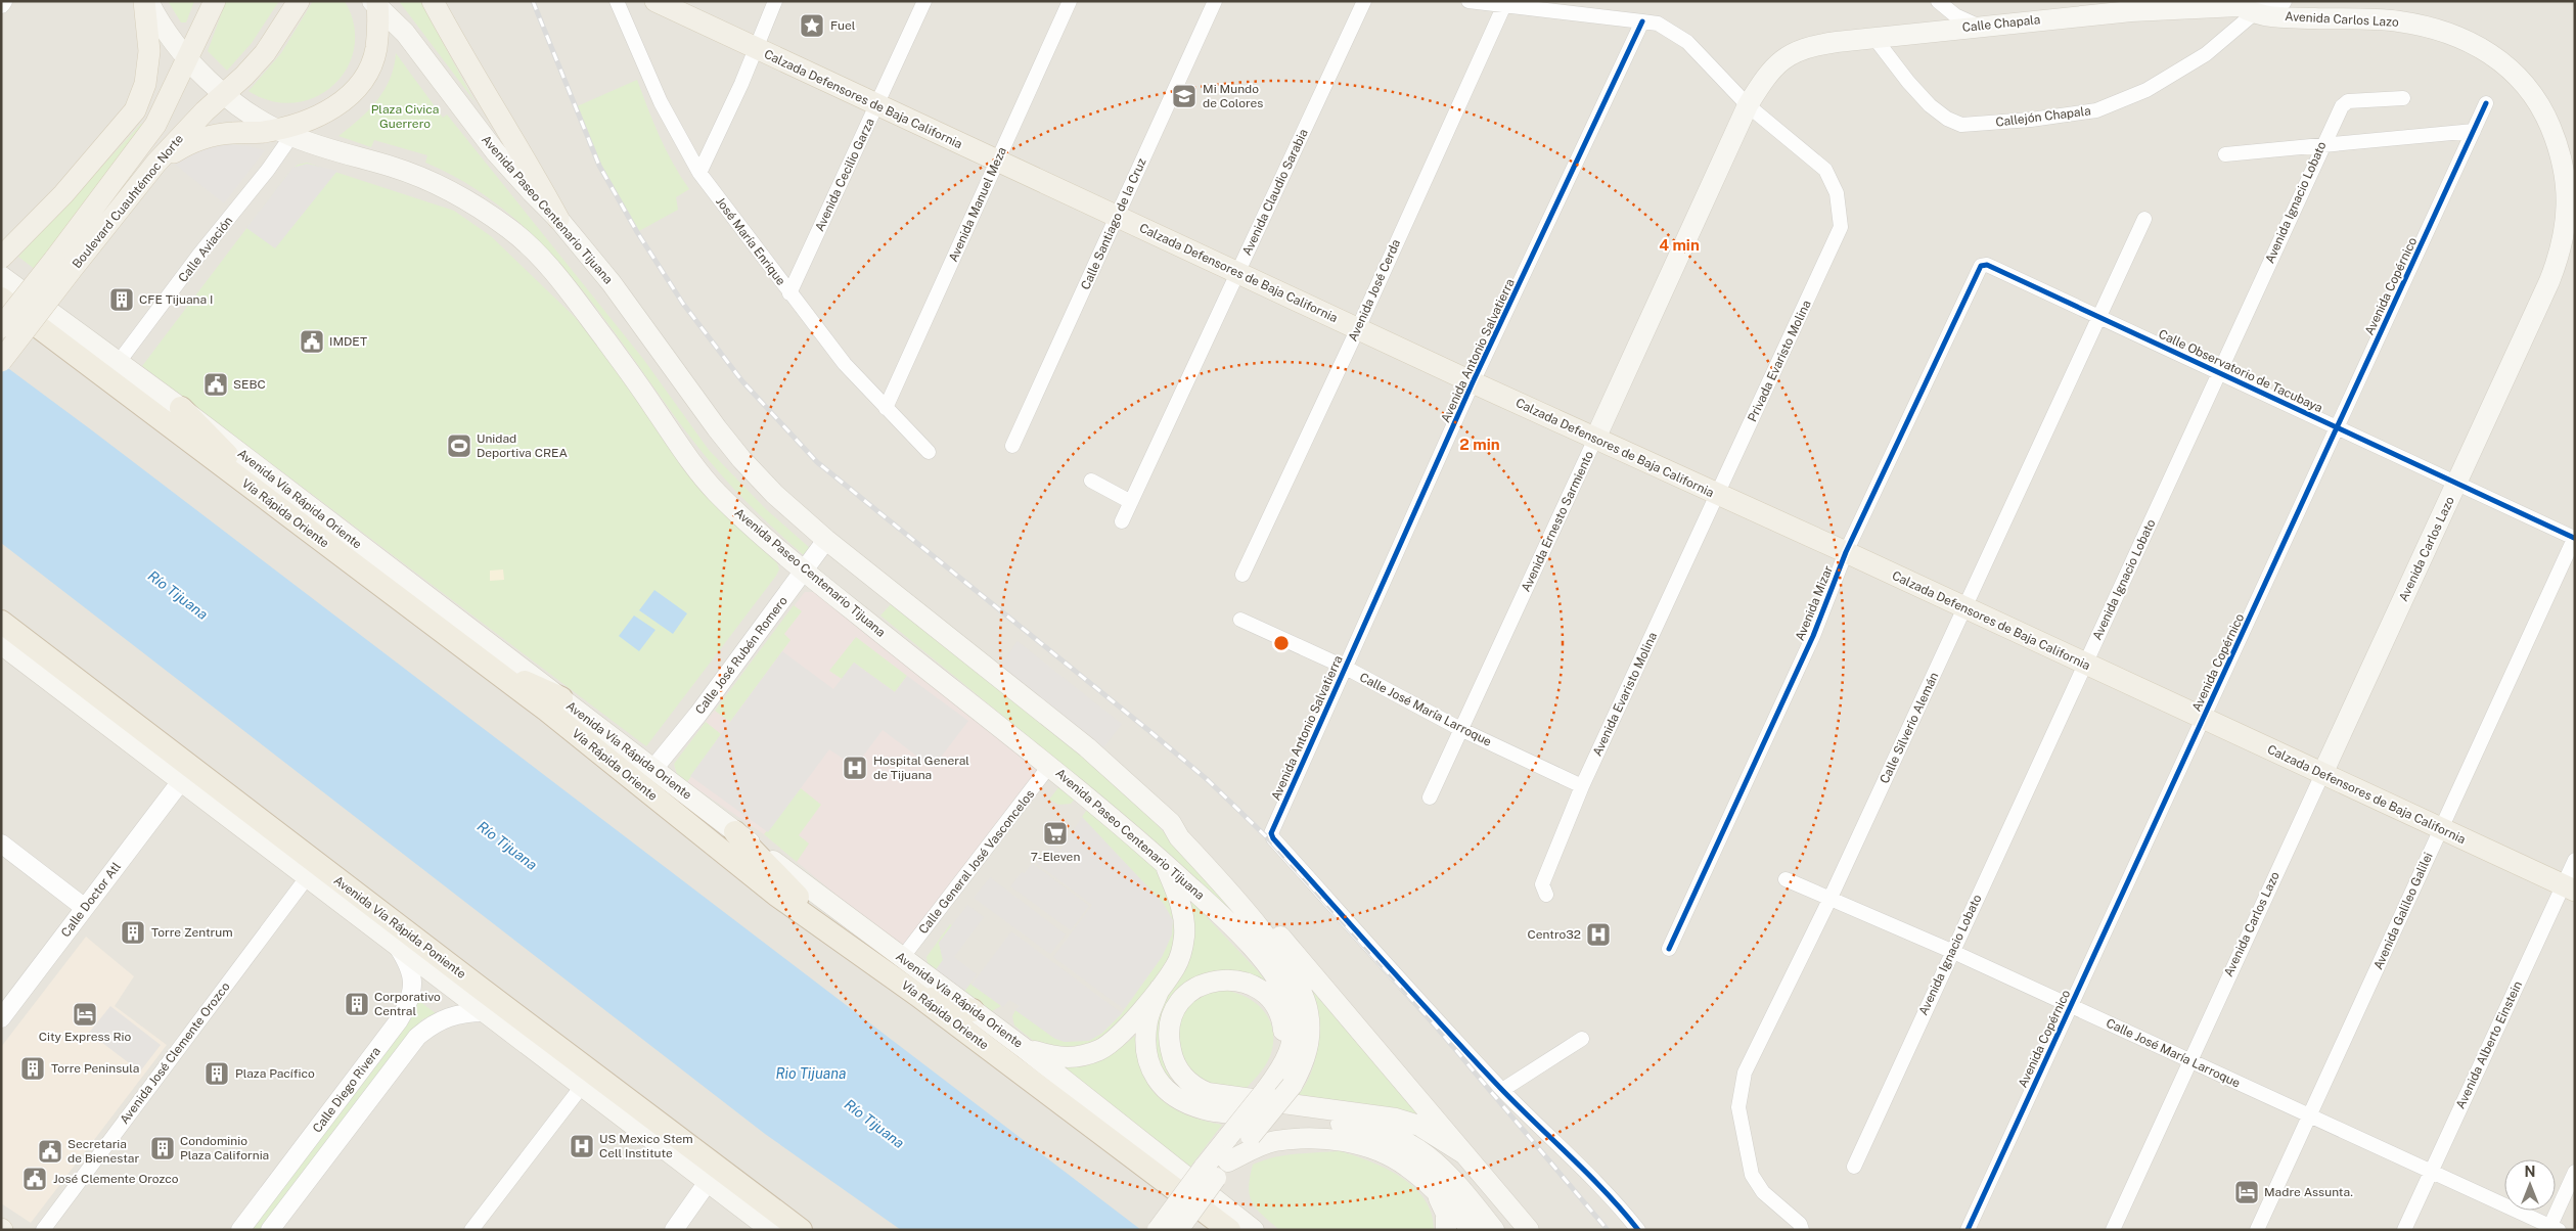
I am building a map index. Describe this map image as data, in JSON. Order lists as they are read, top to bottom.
{
  "streets": {
    "highway": ["Vía Rápida Oriente", "Avenida Vía Rápida Poniente"],
    "main road": [
      "Avenida Carlos Lazo",
      "Calle Chapala",
      "Calzada Defensores de Baja California",
      "Boulevard Cuauhtémoc Norte",
      "Avenida Paseo Centenario Tijuana",
      "Avenida Vía Rápida Oriente",
      "Avenida Ernesto Sarmiento"
    ],
    "street": [
      "Callejón Chapala",
      "Avenida Cecilio Garza",
      "Avenida Claudio Sarabia",
      "Avenida Ignacio Lobato",
      "Avenida Manuel Meza",
      "Calle Santiago de la Cruz",
      "José María Enrique",
      "Calle Aviación",
      "Avenida Copérnico",
      "Avenida José Cerda",
      "Avenida Antonio Salvatierra",
      "Privada Evaristo Molina",
      "Calle Observatorio de Tacubaya",
      "Avenida Mizar",
      "Calle José Rubén Romero",
      "Avenida Evaristo Molina",
      "Calle José María Larroque",
      "Calle Silverio Alemán",
      "Calle General José Vasconcelos",
      "Calle Doctor Atl",
      "Avenida Galileo Galilei",
      "Avenida Alberto Einstein",
      "Avenida José Clemente Orozco",
      "Calle Diego Rivera"
    ]
  },
  "crossings": [
    ["Avenida Carlos Lazo", "Calle Chapala"],
    ["Avenida Carlos Lazo", "Calzada Defensores de Baja California"],
    ["Avenida Carlos Lazo", "Callejón Chapala"],
    ["Avenida Carlos Lazo", "Calle Observatorio de Tacubaya"],
    ["Avenida Carlos Lazo", "Calle José María Larroque"],
    ["Calle Chapala", "Callejón Chapala"],
    ["Calle Chapala", "Privada Evaristo Molina"],
    ["Calle Chapala", "Avenida Ernesto Sarmiento"],
    ["Calzada Defensores de Baja California", "Avenida Cecilio Garza"],
    ["Calzada Defensores de Baja California", "Avenida Claudio Sarabia"],
    ["Calzada Defensores de Baja California", "Avenida Ignacio Lobato"],
    ["Calzada Defensores de Baja California", "Avenida Manuel Meza"],
    ["Calzada Defensores de Baja California", "Calle Santiago de la Cruz"],
    ["Calzada Defensores de Baja California", "Avenida Copérnico"],
    ["Calzada Defensores de Baja California", "Avenida José Cerda"],
    ["Calzada Defensores de Baja California", "Avenida Antonio Salvatierra"],
    ["Calzada Defensores de Baja California", "Privada Evaristo Molina"],
    ["Calzada Defensores de Baja California", "Avenida Ernesto Sarmiento"],
    ["Calzada Defensores de Baja California", "Avenida Mizar"],
    ["Calzada Defensores de Baja California", "Avenida Evaristo Molina"],
    ["Calzada Defensores de Baja California", "Calle Silverio Alemán"],
    ["Calzada Defensores de Baja California", "Avenida Galileo Galilei"],
    ["Calzada Defensores de Baja California", "Avenida Alberto Einstein"],
    ["Avenida Cecilio Garza", "José María Enrique"],
    ["Boulevard Cuauhtémoc Norte", "Avenida Paseo Centenario Tijuana"],
    ["Avenida Ignacio Lobato", "Calle Observatorio de Tacubaya"],
    ["Avenida Ignacio Lobato", "Calle José María Larroque"],
    ["Avenida Manuel Meza", "José María Enrique"],
    ["Avenida Paseo Centenario Tijuana", "Calle Aviación"],
    ["Avenida Paseo Centenario Tijuana", "Calle José Rubén Romero"],
    ["Avenida Paseo Centenario Tijuana", "Calle General José Vasconcelos"],
    ["Calle Aviación", "Avenida Vía Rápida Oriente"],
    ["Avenida Copérnico", "Calle Observatorio de Tacubaya"],
    ["Avenida Copérnico", "Calle José María Larroque"],
    ["Avenida Antonio Salvatierra", "Calle José María Larroque"],
    ["Privada Evaristo Molina", "Avenida Ernesto Sarmiento"],
    ["Privada Evaristo Molina", "Avenida Evaristo Molina"],
    ["Calle Observatorio de Tacubaya", "Avenida Mizar"],
    ["Calle Observatorio de Tacubaya", "Calle Silverio Alemán"],
    ["Calle Observatorio de Tacubaya", "Avenida Galileo Galilei"],
    ["Avenida Vía Rápida Oriente", "Calle José Rubén Romero"],
    ["Avenida Vía Rápida Oriente", "Calle General José Vasconcelos"],
    ["Avenida Ernesto Sarmiento", "Calle José María Larroque"],
    ["Avenida Evaristo Molina", "Calle José María Larroque"],
    ["Calle José María Larroque", "Calle Silverio Alemán"],
    ["Calle José María Larroque", "Avenida Galileo Galilei"],
    ["Calle José María Larroque", "Avenida Alberto Einstein"],
    ["Calle Doctor Atl", "Avenida Vía Rápida Poniente"],
    ["Avenida Vía Rápida Poniente", "Avenida José Clemente Orozco"],
    ["Avenida Vía Rápida Poniente", "Calle Diego Rivera"]
  ],
  "water": ["Río Tijuana", "Rio Tijuana"],
  "parks": ["Plaza Civica Guerrero"],
  "places": {
    "place": ["Fuel"],
    "school or university": ["Mi Mundo de Colores"],
    "building": [
      "CFE Tijuana I",
      "Torre Zentrum",
      "Corporativo Central",
      "Torre Peninsula",
      "Plaza Pacífico",
      "Condominio Plaza California"
    ],
    "public building": [
      "IMDET",
      "SEBC",
      "Secretaria de Bienestar",
      "José Clemente Orozco"
    ],
    "sports": ["Unidad Deportiva CREA"],
    "hospital": ["Hospital General de Tijuana", "Centro32", "US Mexico Stem Cell Institute"],
    "supermarket": ["7-Eleven"],
    "hotel": ["City Express Rio", "Madre Assunta."]
  },
  "north": "top",
  "rings": ["4 min", "2 min"]
}
